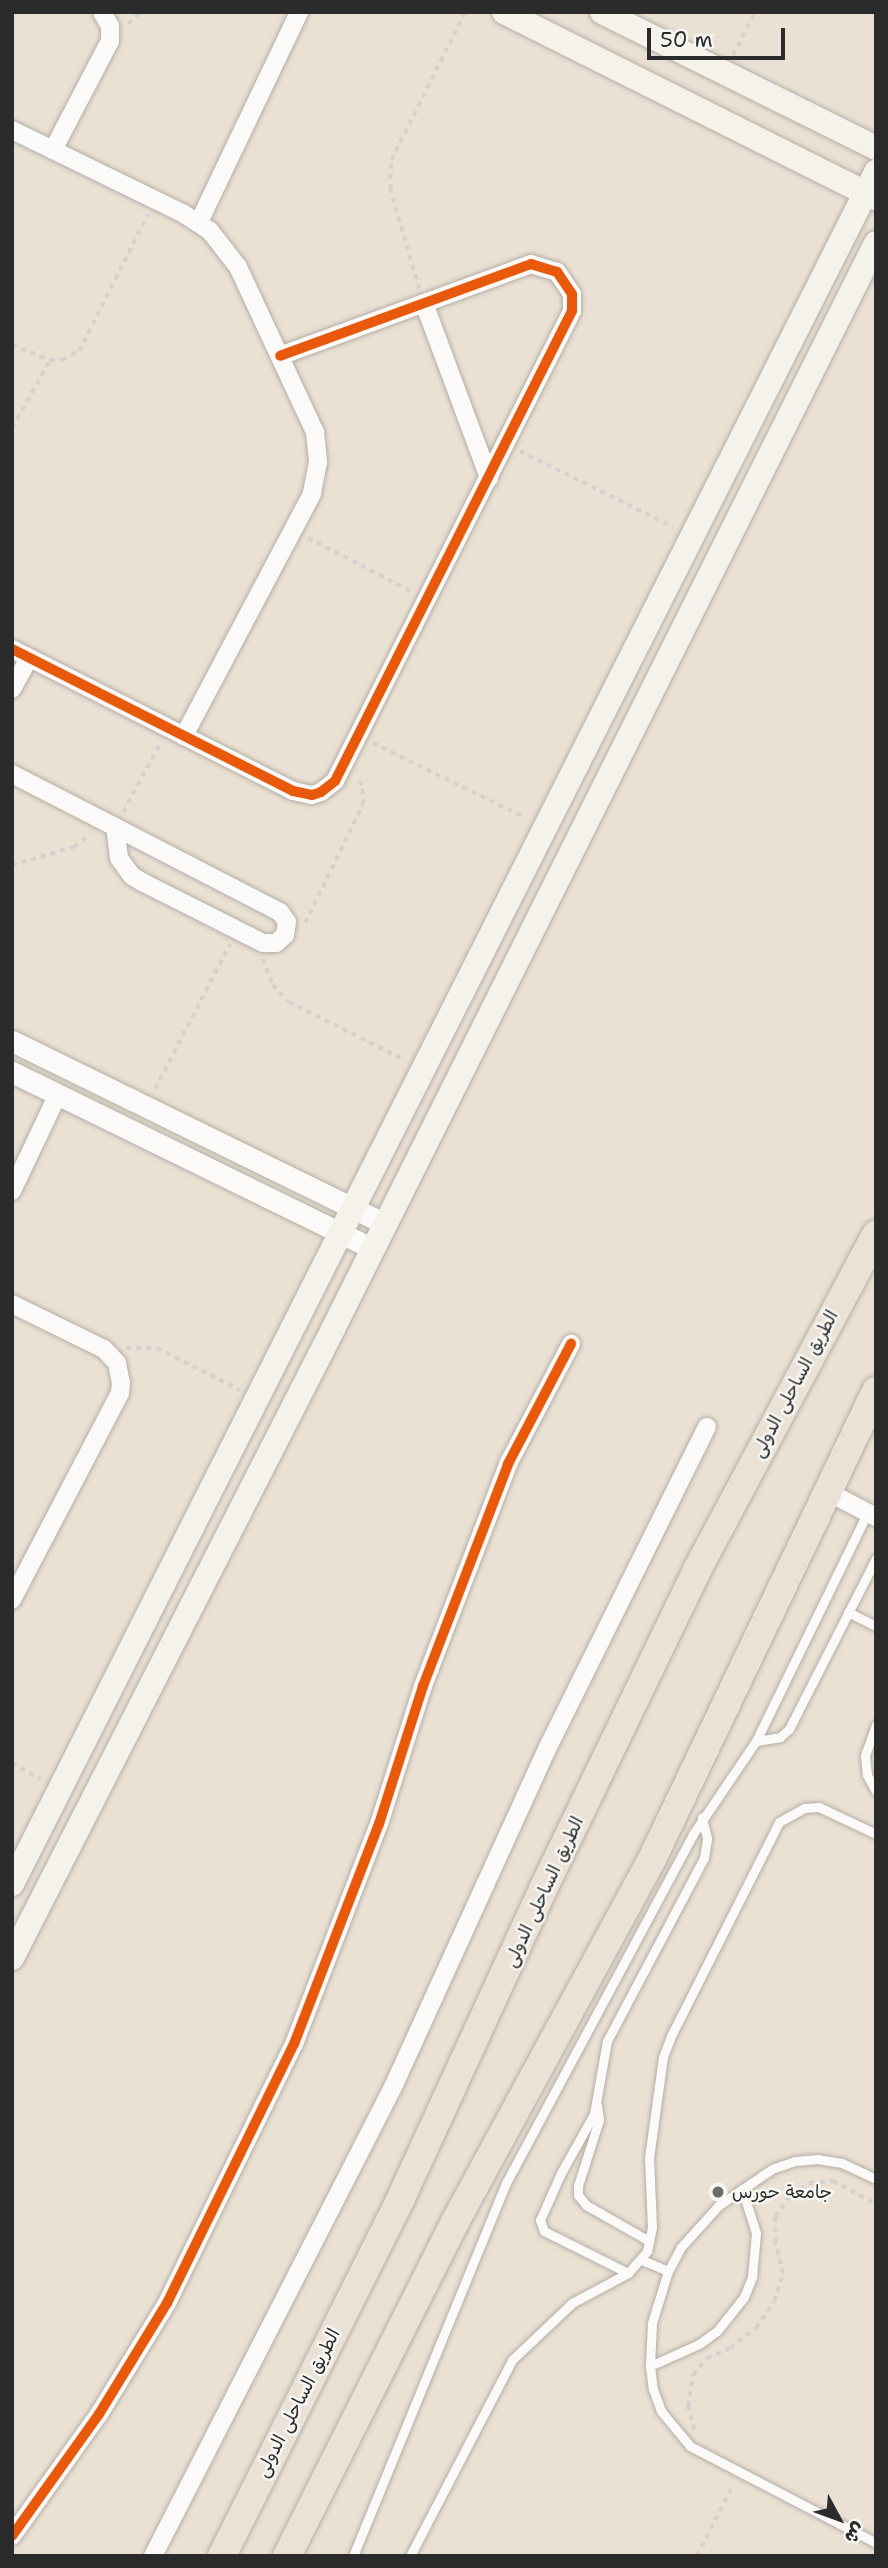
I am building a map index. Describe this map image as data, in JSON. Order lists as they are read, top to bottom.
{
  "streets": {
    "highway": ["الطريق الساحلى الدولى"]
  },
  "places": ["جامعة حورس"],
  "scale_bar": "50 m",
  "north": "bottom right"
}
